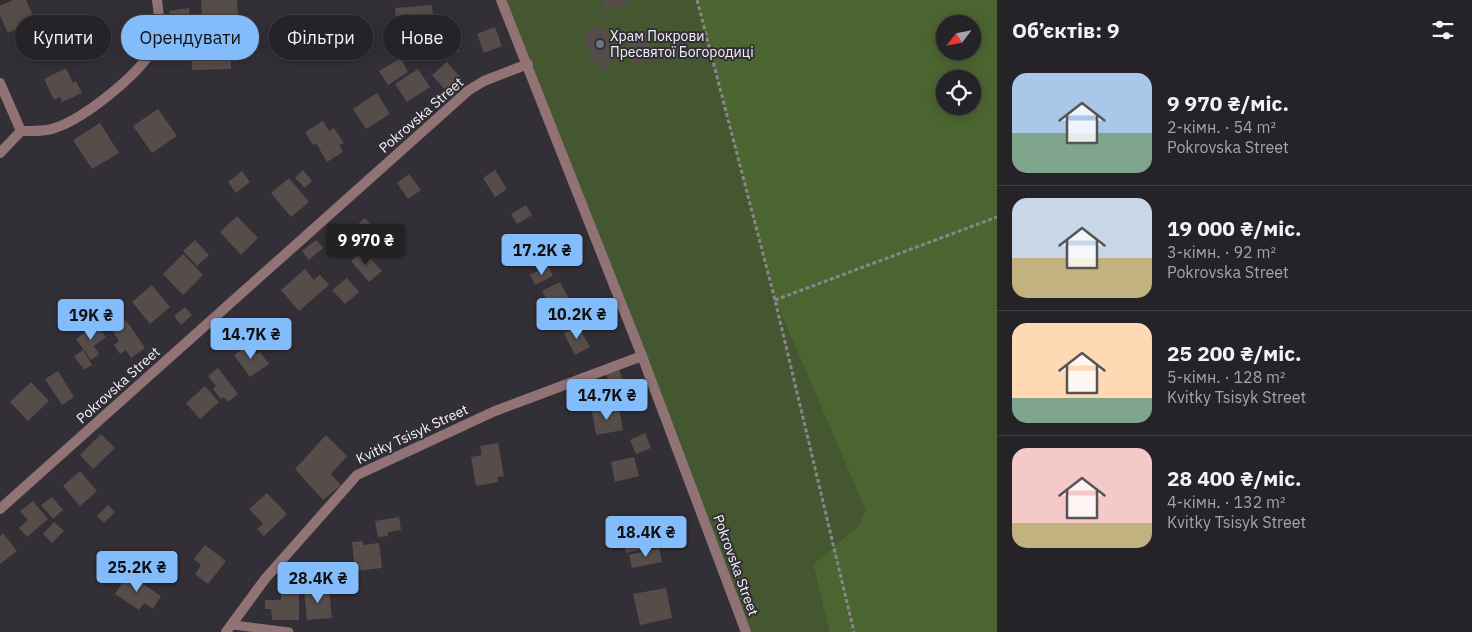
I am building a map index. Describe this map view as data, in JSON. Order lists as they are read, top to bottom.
{
  "streets": {
    "street": ["Pokrovska Street", "Kvitky Tsisyk Street"]
  },
  "crossings": [
    ["Pokrovska Street", "Kvitky Tsisyk Street"]
  ],
  "places": ["Храм Покрови Пресвятої Богородиці"],
  "north": "bottom left",
  "page": {
    "heading": "Об’єктів: 9",
    "chip": [
      "Купити",
      "Орендувати",
      "Фільтри",
      "Нове"
    ],
    "list": [
      {
        "name": "9 970 ₴/міс.",
        "note": "2-кімн. · 54 m² · Pokrovska Street"
      },
      {
        "name": "19 000 ₴/міс.",
        "note": "3-кімн. · 92 m² · Pokrovska Street"
      },
      {
        "name": "25 200 ₴/міс.",
        "note": "5-кімн. · 128 m² · Kvitky Tsisyk Street"
      },
      {
        "name": "28 400 ₴/міс.",
        "note": "4-кімн. · 132 m² · Kvitky Tsisyk Street"
      }
    ],
    "price": [
      "9 970 ₴",
      "17.2K ₴",
      "10.2K ₴",
      "19K ₴",
      "14.7K ₴",
      "14.7K ₴",
      "18.4K ₴",
      "25.2K ₴",
      "28.4K ₴"
    ]
  }
}
